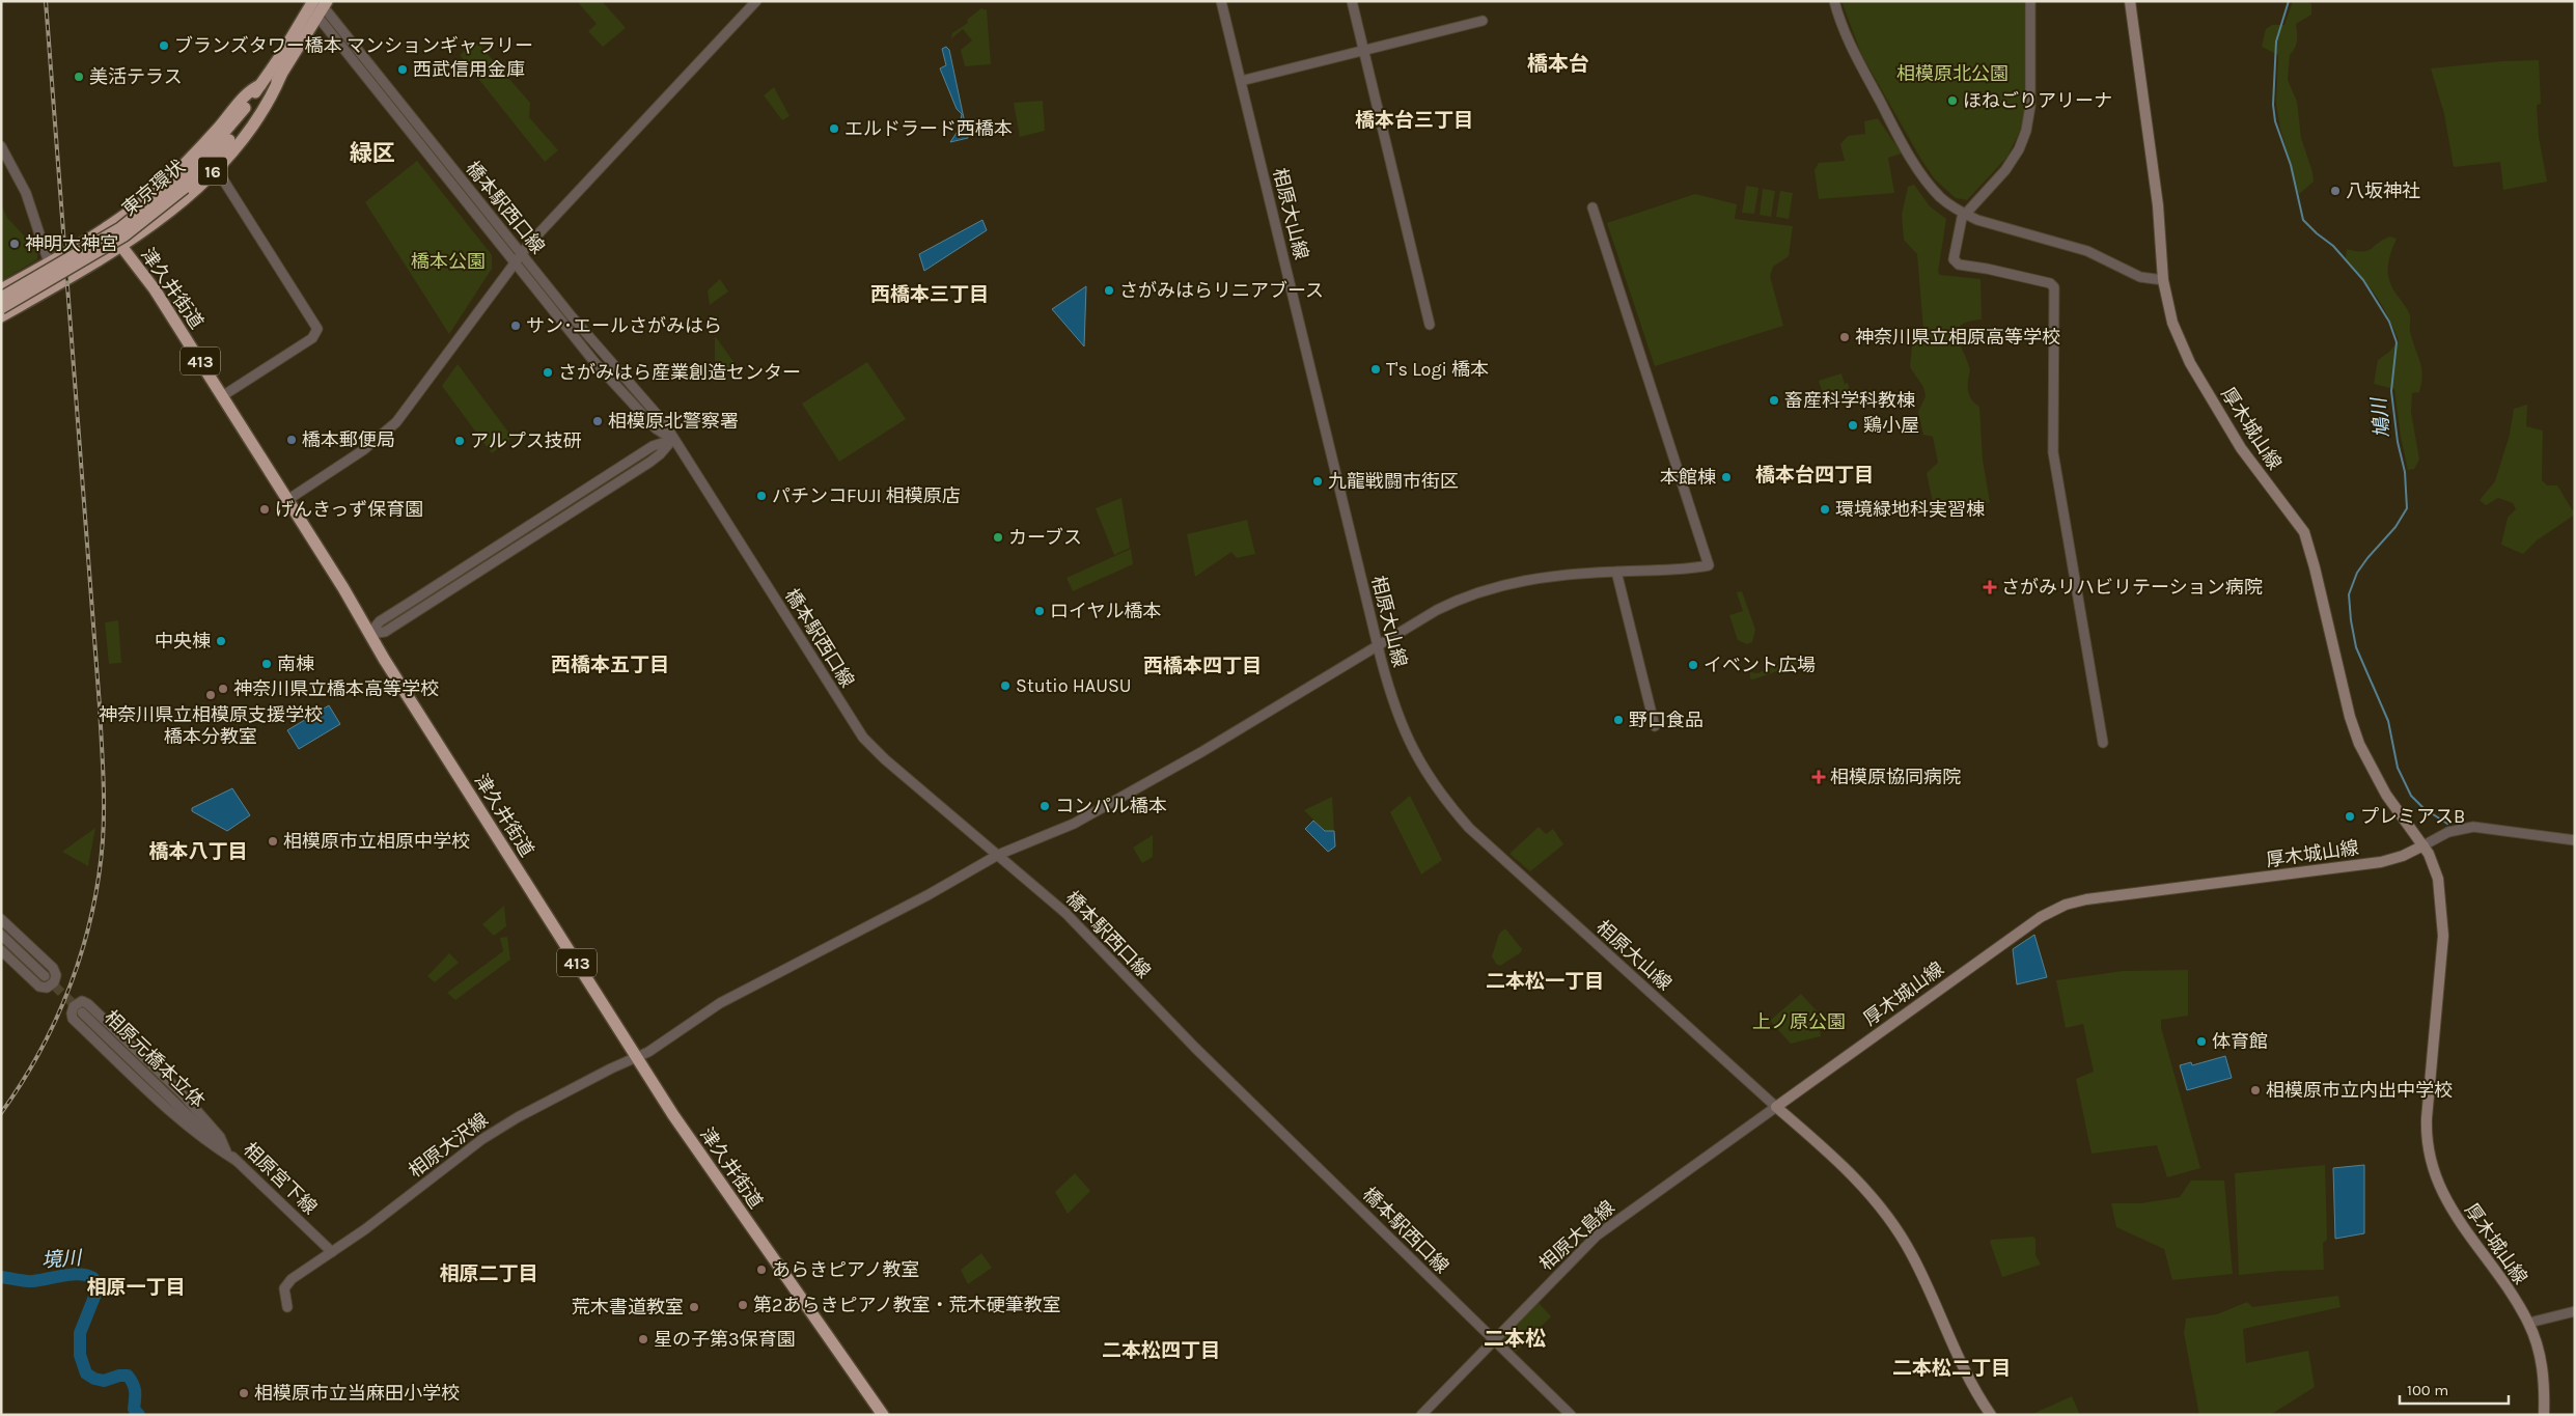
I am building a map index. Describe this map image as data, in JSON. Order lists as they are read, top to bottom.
{
  "streets": {
    "highway": [
      "16",
      "東京環状",
      "津久井街道",
      "413"
    ],
    "main road": ["厚木城山線"],
    "street": [
      "橋本駅西口線",
      "相原大山線",
      "相原元橋本立体",
      "相原大沢線",
      "相原宮下線",
      "相原大島線"
    ]
  },
  "crossings": [
    ["16", "東京環状"],
    ["16", "津久井街道"],
    ["東京環状", "橋本駅西口線"],
    ["橋本駅西口線", "相原大沢線"],
    ["橋本駅西口線", "相原大島線"],
    ["相原大山線", "厚木城山線"],
    ["相原大山線", "相原大沢線"],
    ["相原大山線", "相原大島線"],
    ["津久井街道", "相原大沢線"],
    ["厚木城山線", "相原大島線"],
    ["相原元橋本立体", "相原宮下線"],
    ["相原大沢線", "相原宮下線"]
  ],
  "districts": [
    "橋本台",
    "橋本台三丁目",
    "緑区",
    "西橋本三丁目",
    "橋本台四丁目",
    "西橋本五丁目",
    "西橋本四丁目",
    "橋本八丁目",
    "二本松一丁目",
    "相原二丁目",
    "相原一丁目",
    "二本松",
    "二本松四丁目",
    "二本松二丁目"
  ],
  "water": ["鳩川", "境川"],
  "parks": ["相模原北公園", "橋本公園", "上ノ原公園"],
  "places": {
    "other": [
      "ブランズタワー橋本 マンションギャラリー",
      "西武信用金庫",
      "美活テラス",
      "ほねごりアリーナ",
      "エルドラード西橋本",
      "八坂神社",
      "神明大神宮",
      "さがみはらリニアブース",
      "サン･エールさがみはら",
      "神奈川県立相原高等学校",
      "T's Logi 橋本",
      "さがみはら産業創造センター",
      "畜産科学科教棟",
      "相模原北警察署",
      "鶏小屋",
      "橋本郵便局",
      "アルプス技研",
      "本館棟",
      "九龍戦闘市街区",
      "パチンコFUJI 相模原店",
      "げんきっず保育園",
      "環境緑地科実習棟",
      "カーブス",
      "ロイヤル橋本",
      "中央棟",
      "南棟",
      "イベント広場",
      "Stutio HAUSU",
      "神奈川県立橋本高等学校",
      "神奈川県立相模原支援学校 橋本分教室",
      "野口食品",
      "コンパル橋本",
      "プレミアスB",
      "相模原市立相原中学校",
      "体育館",
      "相模原市立内出中学校",
      "あらきピアノ教室",
      "第2あらきピアノ教室・荒木硬筆教室",
      "荒木書道教室",
      "星の子第3保育園",
      "相模原市立当麻田小学校"
    ],
    "health": ["さがみリハビリテーション病院", "相模原協同病院"]
  },
  "scale_bar": "100 m"
}
